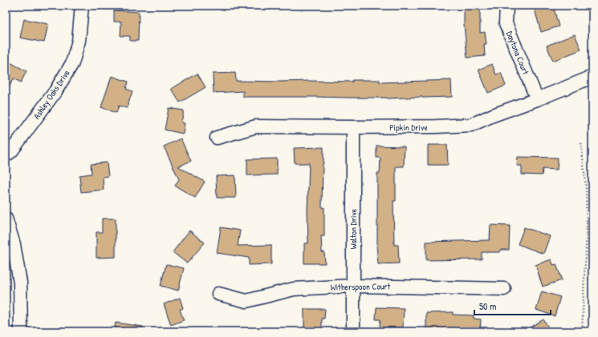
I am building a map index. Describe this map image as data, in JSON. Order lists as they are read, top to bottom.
{
  "streets": {
    "street": [
      "Daytona Court",
      "Ashley Oaks Drive",
      "Pipkin Drive",
      "Walton Drive",
      "Witherspoon Court"
    ]
  },
  "crossings": [
    ["Daytona Court", "Pipkin Drive"],
    ["Pipkin Drive", "Walton Drive"],
    ["Walton Drive", "Witherspoon Court"]
  ],
  "scale_bar": "50 m"
}
